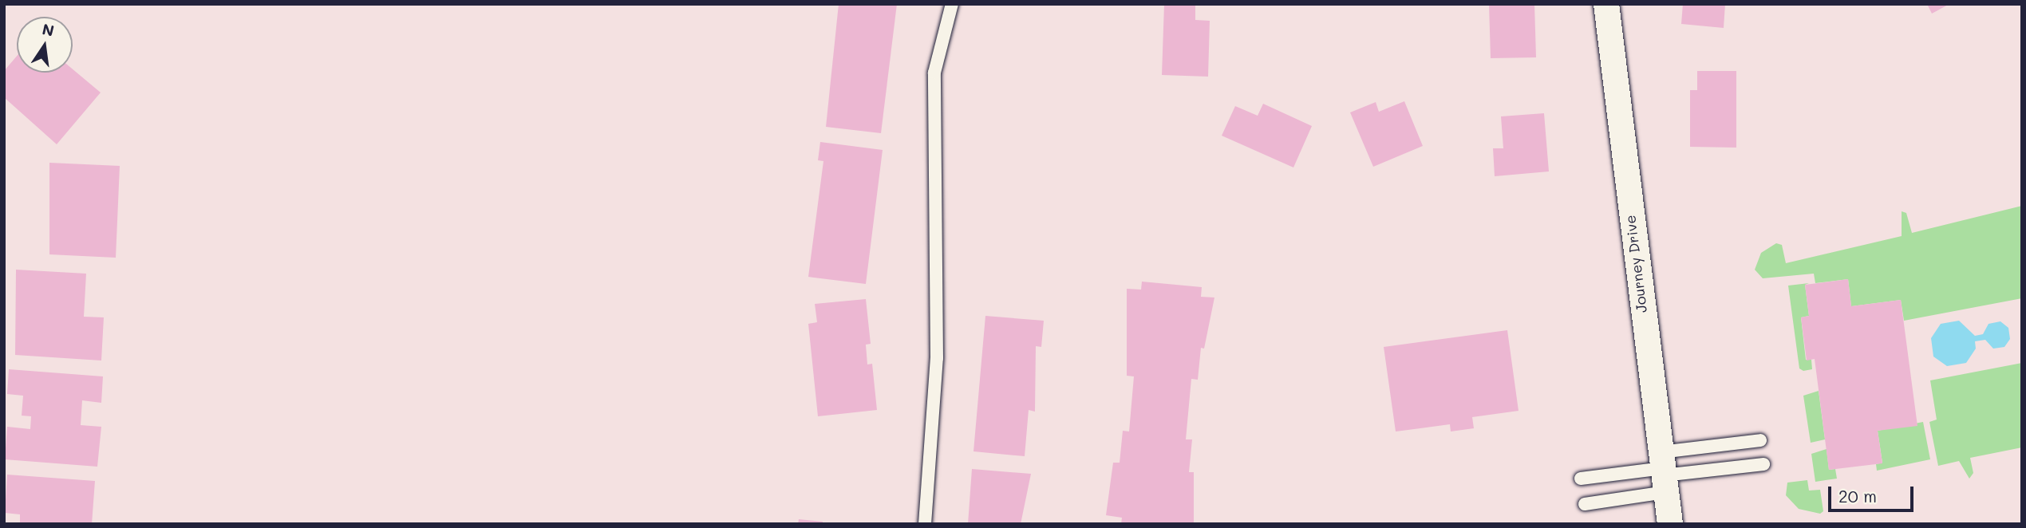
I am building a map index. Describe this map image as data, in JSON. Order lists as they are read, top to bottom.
{
  "streets": {
    "street": ["Journey Drive"]
  },
  "scale_bar": "20 m",
  "north": "top"
}
